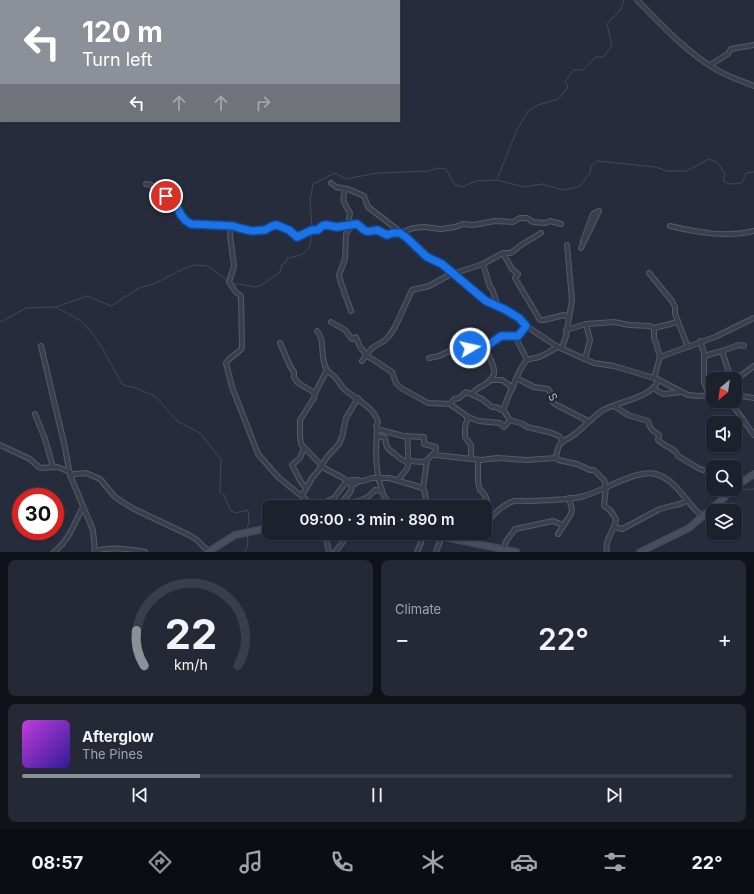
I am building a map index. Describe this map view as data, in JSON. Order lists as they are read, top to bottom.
{
  "streets": {
    "street": ["S"]
  },
  "north": "bottom left",
  "page": {
    "turn": ["120 m", "Turn left"],
    "limit": "30",
    "trip": "09:00 · 3 min · 890 m",
    "tile": "Climate",
    "heat": ["−", "22°", "+"],
    "song": ["Afterglow", "The Pines"],
    "tabs": ["08:57", "22°"],
    "gauge": ["22", "km/h"]
  }
}
